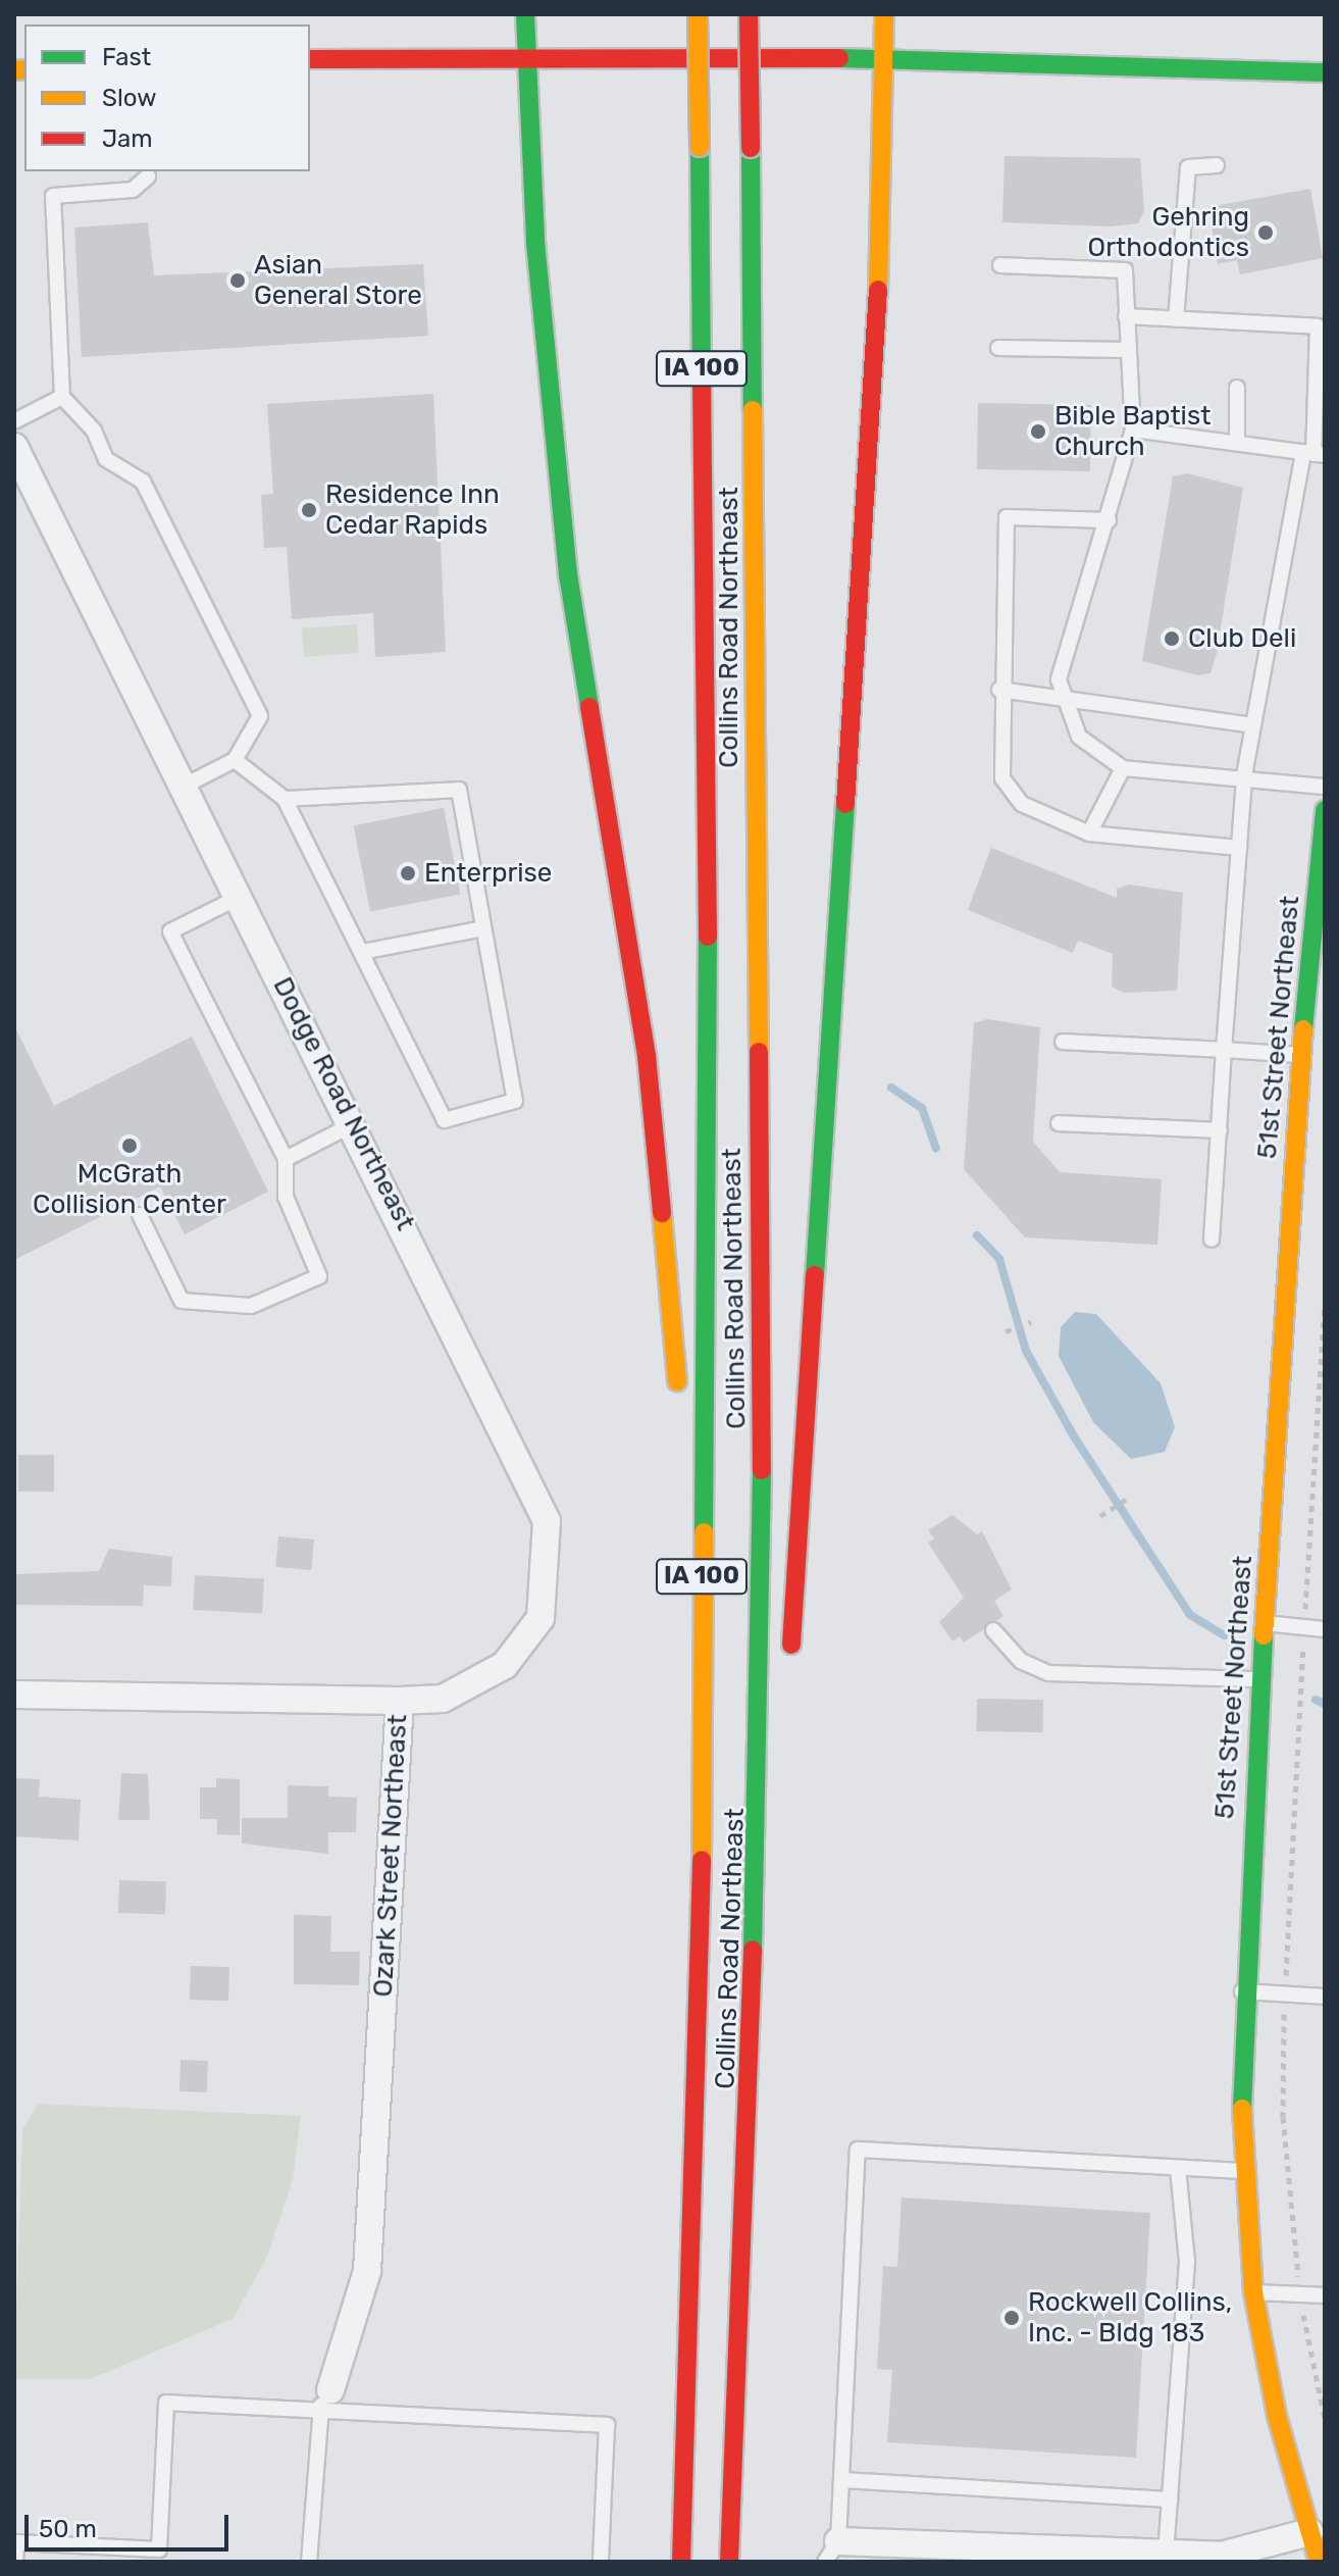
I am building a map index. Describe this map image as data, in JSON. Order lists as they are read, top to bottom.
{
  "streets": {
    "main road": ["IA 100", "Collins Road Northeast", "51st Street Northeast"],
    "street": ["Dodge Road Northeast", "Ozark Street Northeast"]
  },
  "crossings": [
    ["Dodge Road Northeast", "Ozark Street Northeast"]
  ],
  "places": [
    "Gehring Orthodontics",
    "Asian General Store",
    "Bible Baptist Church",
    "Residence Inn Cedar Rapids",
    "Club Deli",
    "Enterprise",
    "McGrath Collision Center",
    "Rockwell Collins, Inc. - Bldg 183"
  ],
  "legend": ["Fast", "Slow", "Jam"],
  "scale_bar": "50 m"
}
